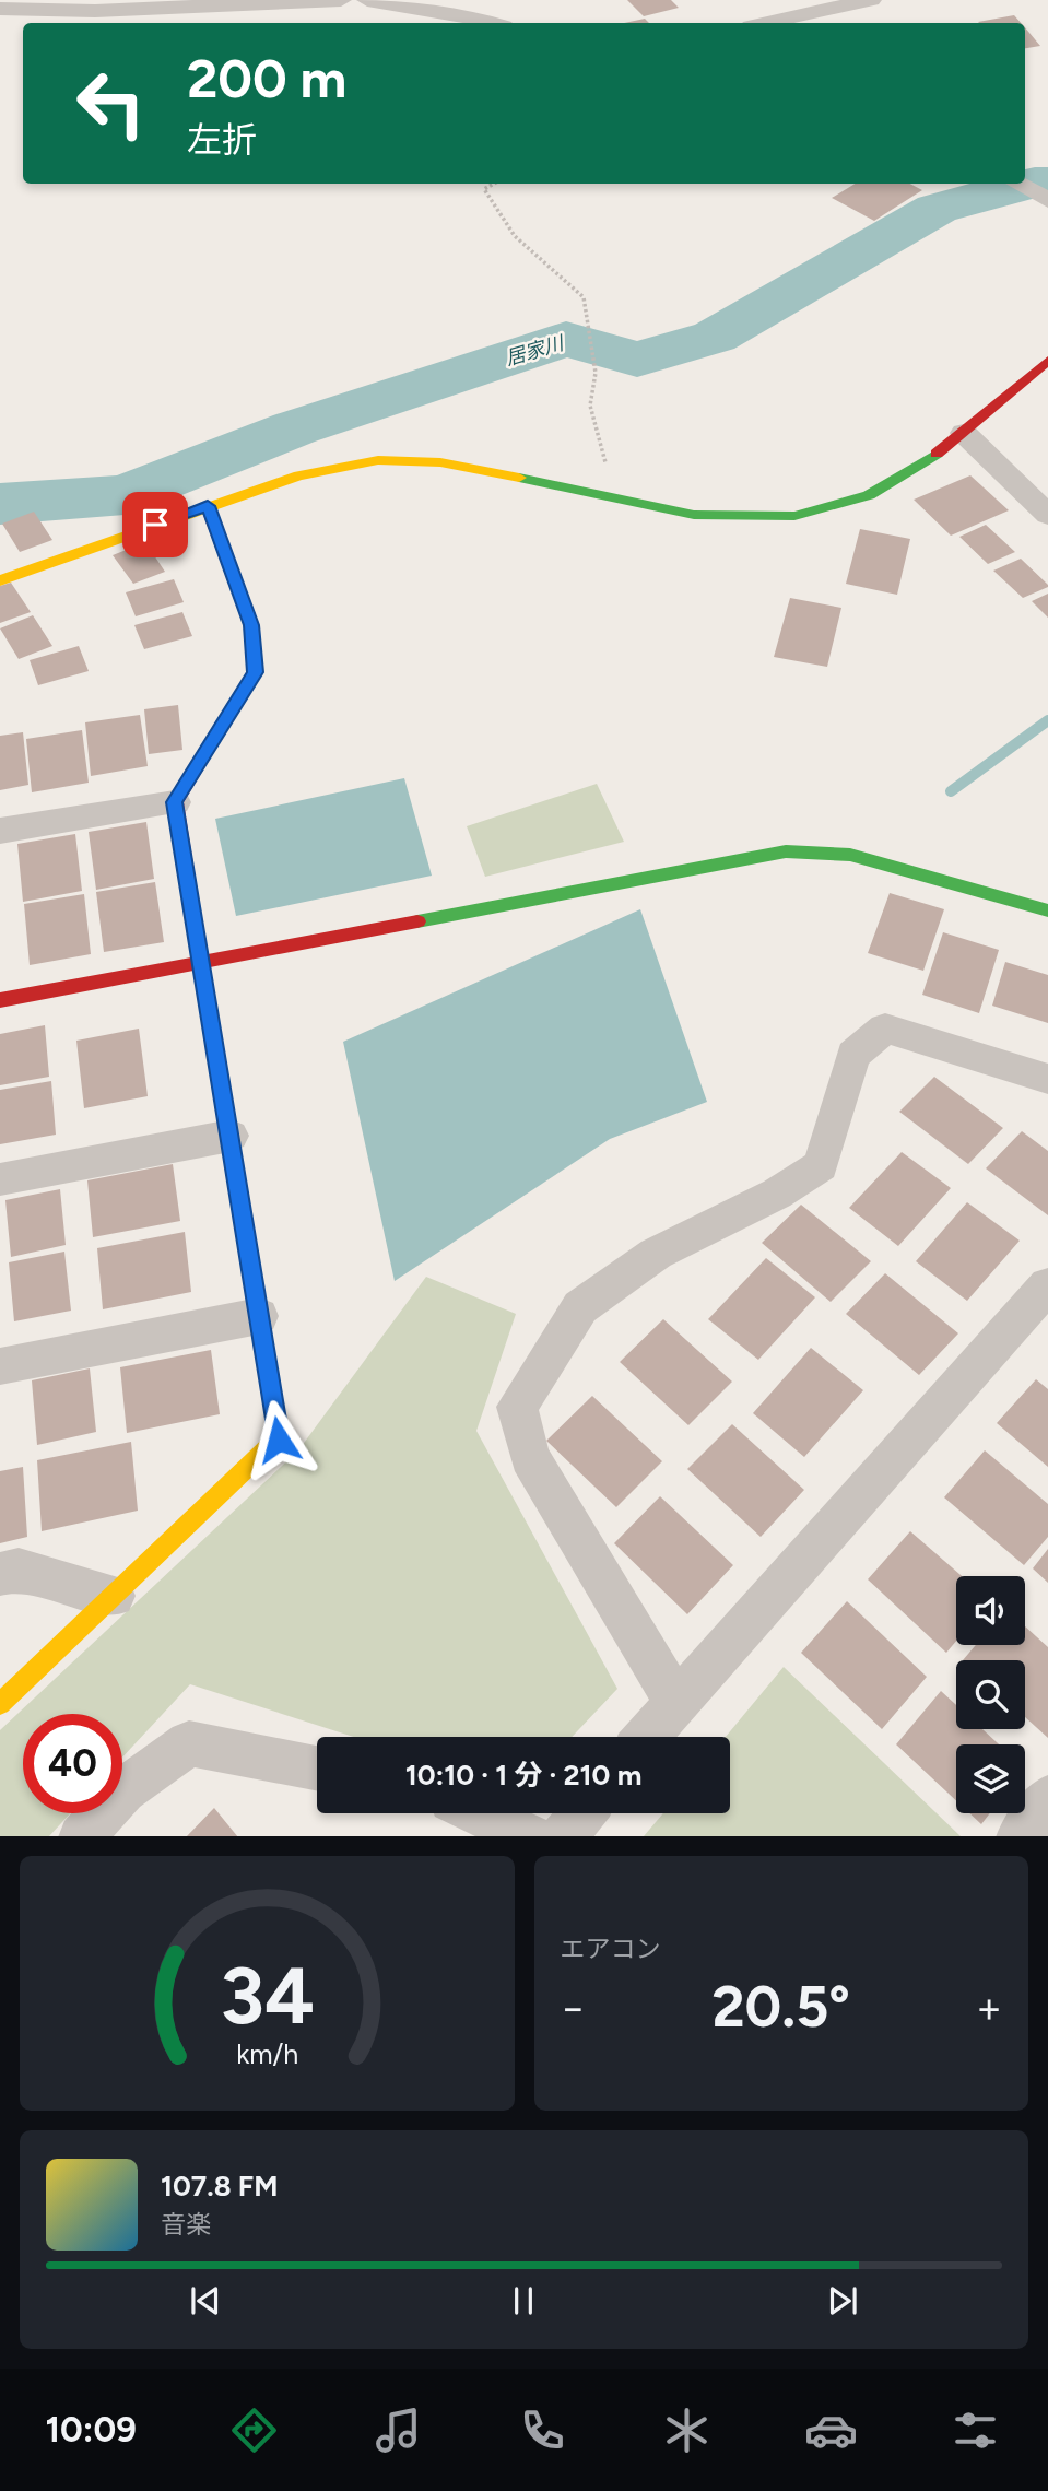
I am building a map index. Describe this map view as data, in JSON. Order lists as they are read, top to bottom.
{
  "water": ["居家川"],
  "page": {
    "turn": ["200 m", "左折"],
    "limit": "40",
    "trip": "10:10 · 1 分 · 210 m",
    "tile": "エアコン",
    "heat": ["−", "20.5°", "+"],
    "song": ["107.8 FM", "音楽"],
    "tabs": "10:09",
    "gauge": ["34", "km/h"]
  }
}
